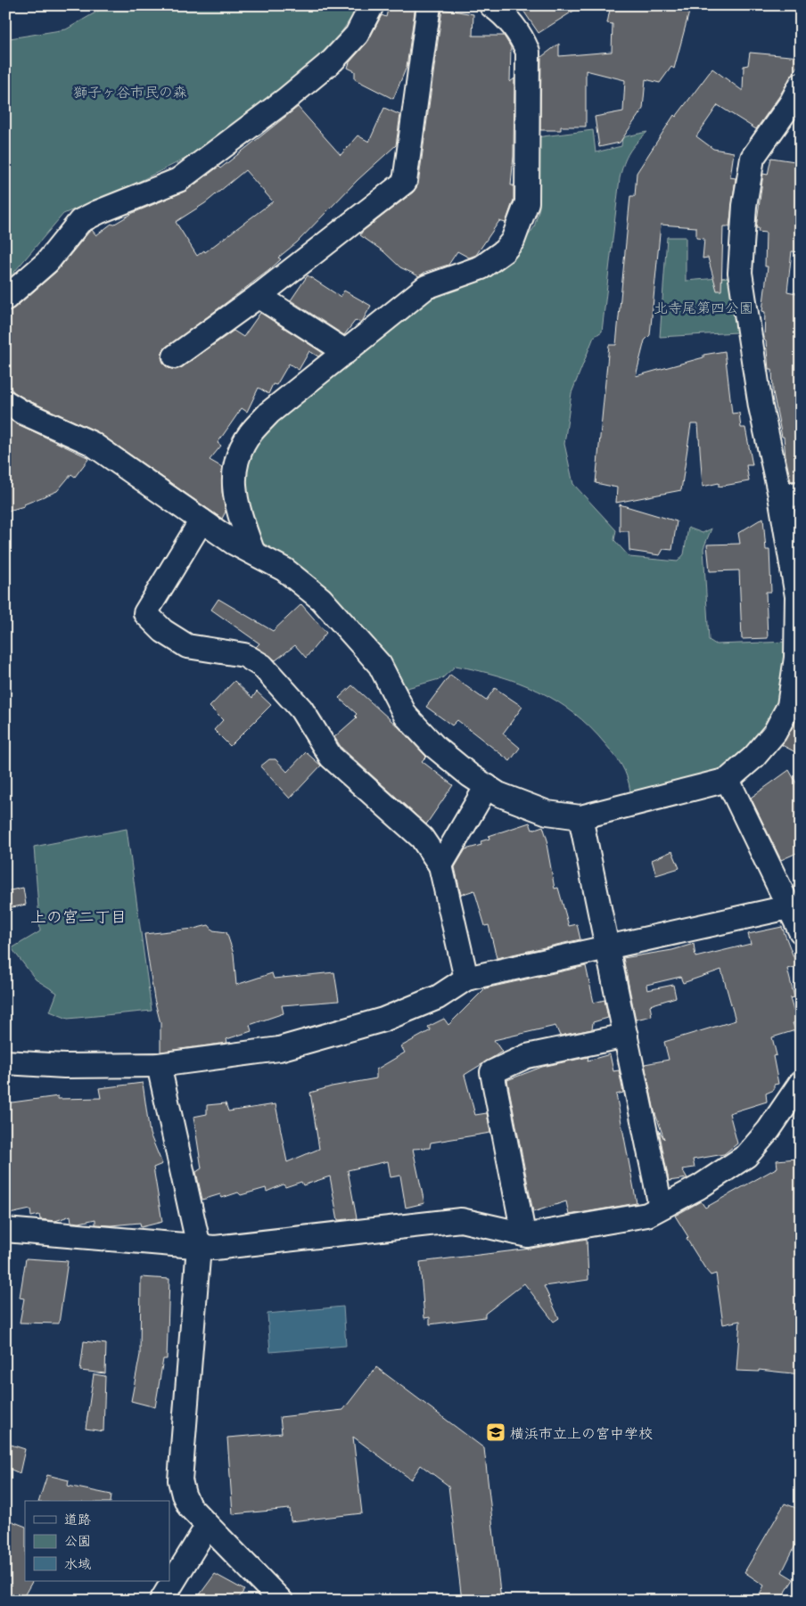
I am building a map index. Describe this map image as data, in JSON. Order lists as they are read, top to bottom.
{
  "districts": ["上の宮二丁目"],
  "parks": ["獅子ヶ谷市民の森", "北寺尾第四公園"],
  "places": {
    "school or university": ["横浜市立上の宮中学校"]
  },
  "legend": ["道路", "公園", "水域"]
}
